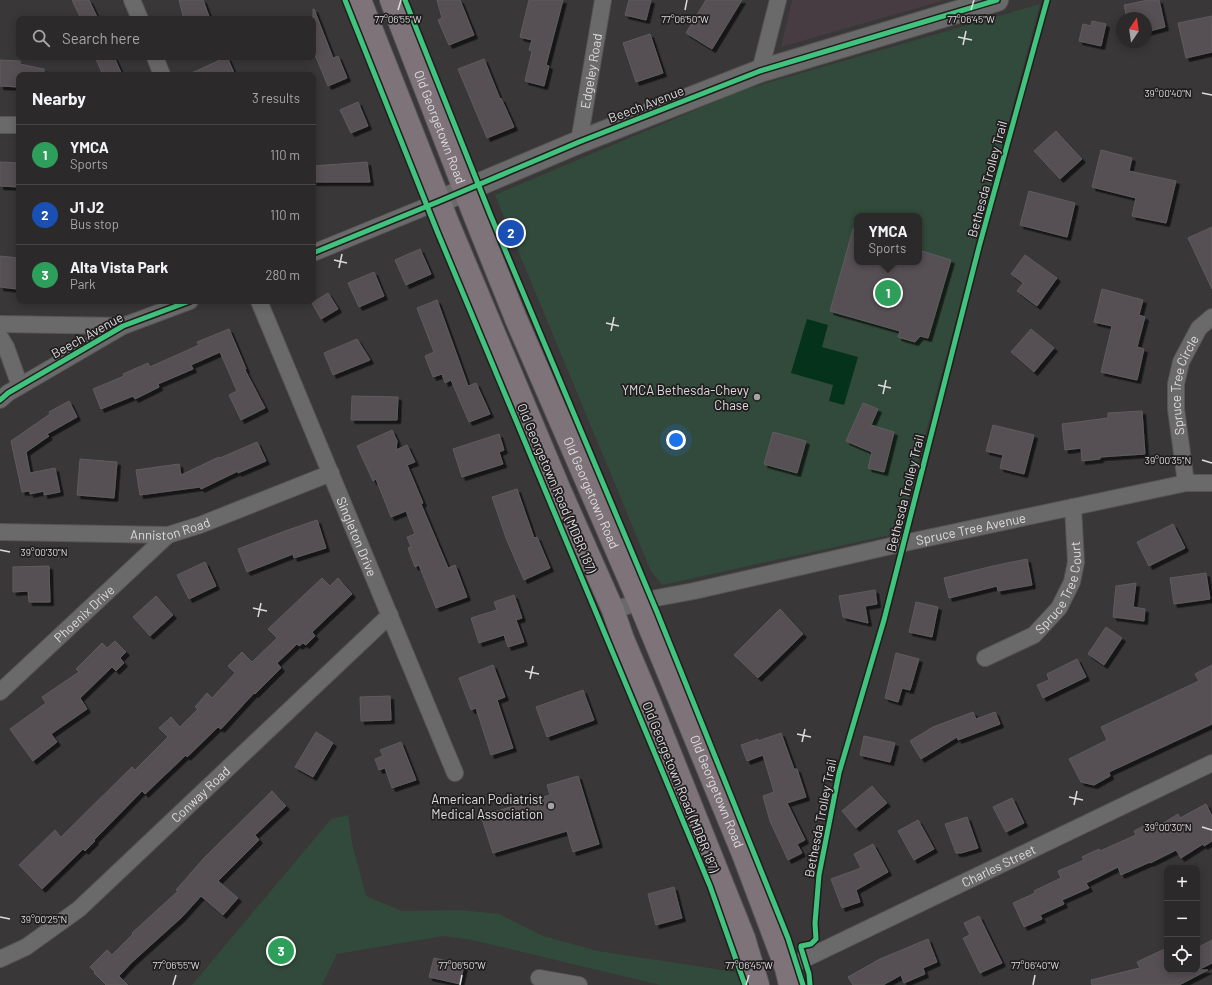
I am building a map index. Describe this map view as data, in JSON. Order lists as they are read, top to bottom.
{
  "streets": {
    "main road": ["Old Georgetown Road"],
    "street": [
      "Edgeley Road",
      "Beech Avenue",
      "Spruce Tree Circle",
      "Anniston Road",
      "Spruce Tree Avenue",
      "Singleton Drive",
      "Spruce Tree Court",
      "Phoenix Drive",
      "Conway Road",
      "Charles Street"
    ],
    "cycle path": ["Bethesda Trolley Trail", "Old Georgetown Road (MDBR 187)"]
  },
  "crossings": [
    ["Edgeley Road", "Beech Avenue"],
    ["Beech Avenue", "Old Georgetown Road"],
    ["Old Georgetown Road", "Spruce Tree Avenue"],
    ["Old Georgetown Road", "Charles Street"],
    ["Spruce Tree Circle", "Spruce Tree Avenue"],
    ["Anniston Road", "Singleton Drive"],
    ["Anniston Road", "Phoenix Drive"],
    ["Spruce Tree Avenue", "Spruce Tree Court"],
    ["Singleton Drive", "Conway Road"]
  ],
  "places": ["YMCA Bethesda-Chevy Chase", "American Podiatrist Medical Association"],
  "north": "top",
  "page": {
    "search": "Search here",
    "heading": ["Nearby", "3 results"],
    "list": [
      {
        "mark": "1",
        "name": "YMCA",
        "note": "Sports",
        "value": "110 m"
      },
      {
        "mark": "2",
        "name": "J1 J2",
        "note": "Bus stop",
        "value": "110 m"
      },
      {
        "mark": "3",
        "name": "Alta Vista Park",
        "note": "Park",
        "value": "280 m"
      }
    ],
    "popup": ["YMCA", "Sports"],
    "pins": ["2", "1", "3"],
    "map_buttons": ["+", "−"]
  },
  "coordinates": [
    "77°06'55\"W",
    "77°06'50\"W",
    "77°06'45\"W",
    "39°00'40\"N",
    "39°00'35\"N",
    "39°00'30\"N",
    "39°00'25\"N",
    "77°06'40\"W"
  ]
}
